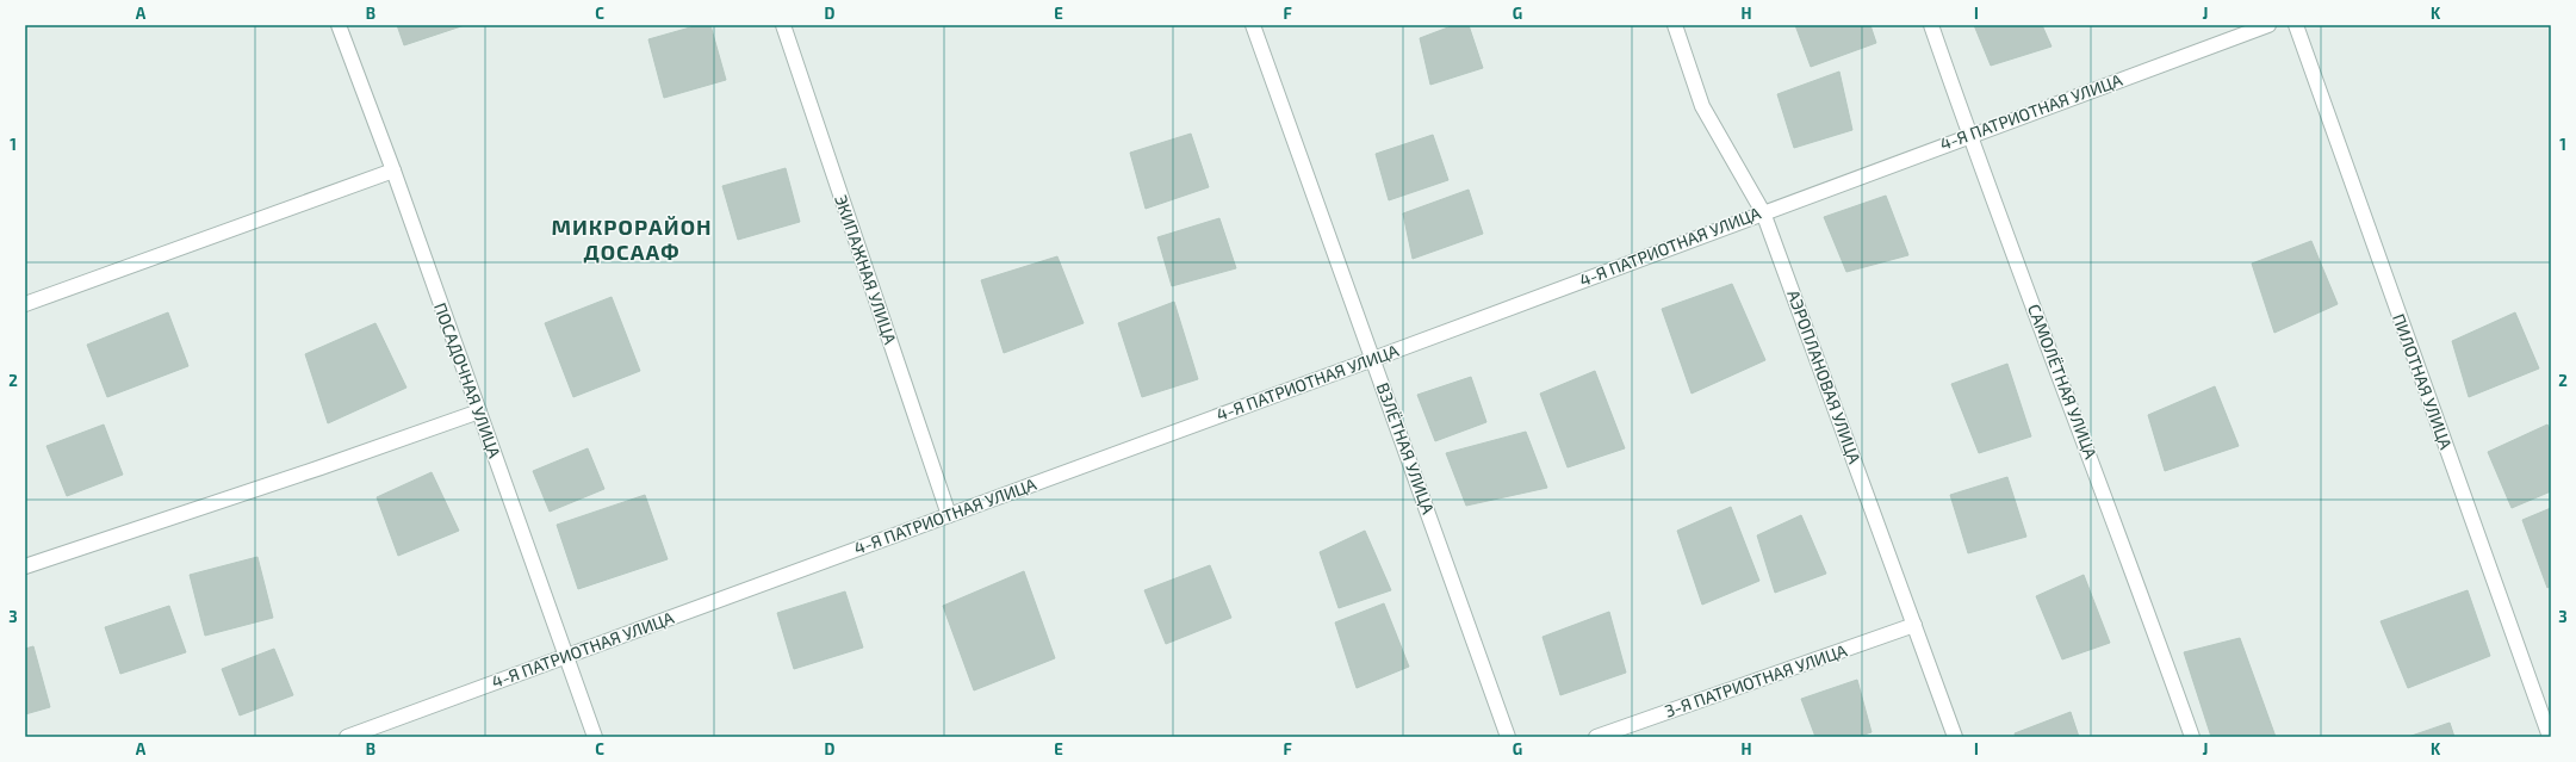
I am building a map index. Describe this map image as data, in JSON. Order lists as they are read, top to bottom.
{
  "streets": {
    "street": [
      "4-Я ПАТРИОТНАЯ УЛИЦА",
      "ЭКИПАЖНАЯ УЛИЦА",
      "АЭРОПЛАНОВАЯ УЛИЦА",
      "ПОСАДОЧНАЯ УЛИЦА",
      "САМОЛЁТНАЯ УЛИЦА",
      "ПИЛОТНАЯ УЛИЦА",
      "ВЗЛЁТНАЯ УЛИЦА",
      "3-Я ПАТРИОТНАЯ УЛИЦА"
    ]
  },
  "crossings": [
    ["4-Я ПАТРИОТНАЯ УЛИЦА", "ЭКИПАЖНАЯ УЛИЦА"],
    ["4-Я ПАТРИОТНАЯ УЛИЦА", "АЭРОПЛАНОВАЯ УЛИЦА"],
    ["4-Я ПАТРИОТНАЯ УЛИЦА", "ПОСАДОЧНАЯ УЛИЦА"],
    ["4-Я ПАТРИОТНАЯ УЛИЦА", "САМОЛЁТНАЯ УЛИЦА"],
    ["4-Я ПАТРИОТНАЯ УЛИЦА", "ВЗЛЁТНАЯ УЛИЦА"],
    ["АЭРОПЛАНОВАЯ УЛИЦА", "3-Я ПАТРИОТНАЯ УЛИЦА"]
  ],
  "districts": ["МИКРОРАЙОН ДОСААФ"],
  "grid": {
    "columns": [
      "A",
      "B",
      "C",
      "D",
      "E",
      "F",
      "G",
      "H",
      "I",
      "J",
      "K"
    ],
    "rows": ["1", "2", "3"]
  }
}
